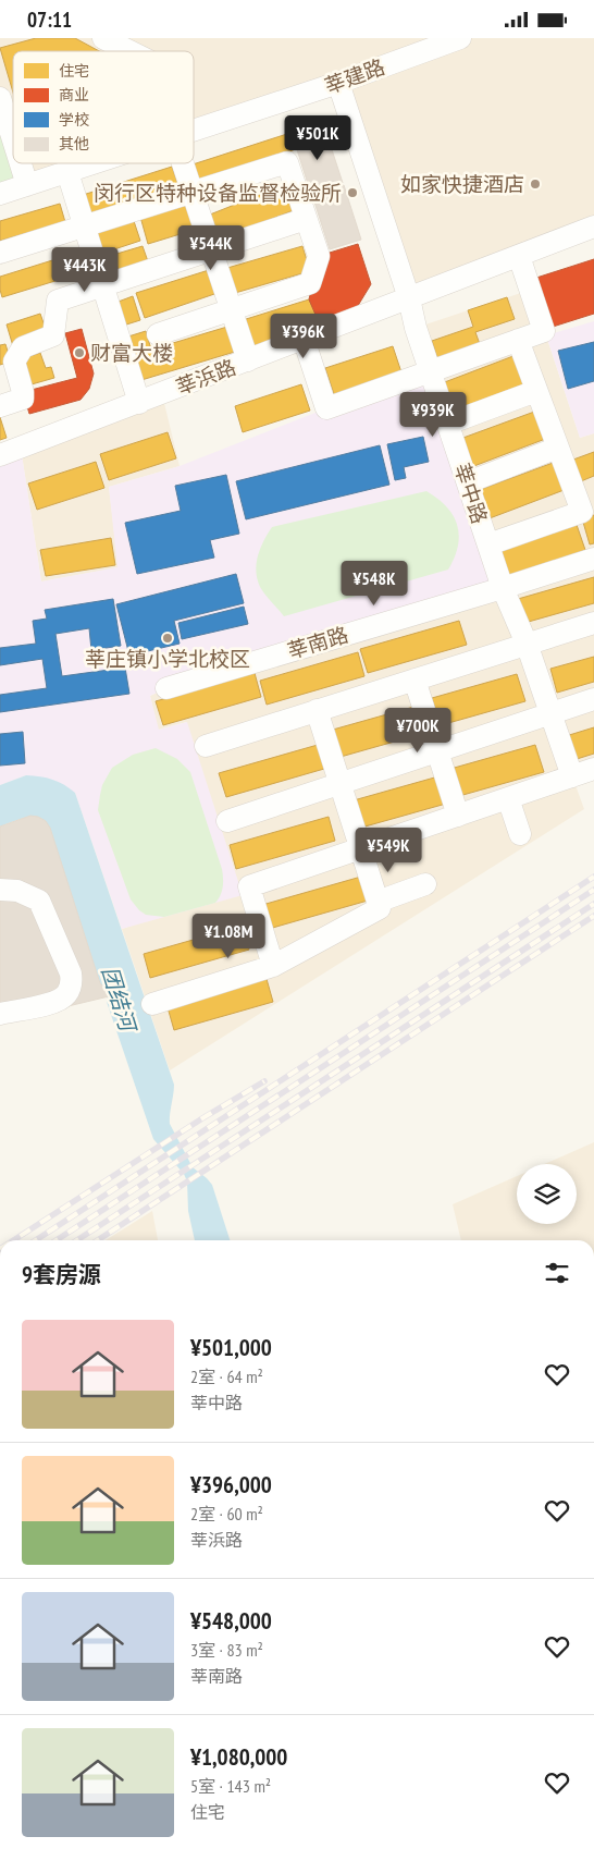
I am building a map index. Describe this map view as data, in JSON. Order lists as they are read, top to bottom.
{
  "streets": {
    "street": [
      "莘建路",
      "莘浜路",
      "莘中路",
      "莘南路"
    ]
  },
  "crossings": [
    ["莘建路", "莘中路"],
    ["莘浜路", "莘中路"],
    ["莘中路", "莘南路"]
  ],
  "water": ["团结河"],
  "places": [
    "如家快捷酒店",
    "闵行区特种设备监督检验所",
    "财富大楼",
    "莘庄镇小学北校区"
  ],
  "legend": [
    "住宅",
    "商业",
    "学校",
    "其他"
  ],
  "page": {
    "status": "07:11",
    "price": [
      "¥501K",
      "¥544K",
      "¥443K",
      "¥396K",
      "¥939K",
      "¥548K",
      "¥700K",
      "¥549K",
      "¥1.08M"
    ],
    "heading": "9套房源",
    "list": [
      {
        "name": "¥501,000",
        "note": "2室 · 64 m² · 莘中路"
      },
      {
        "name": "¥396,000",
        "note": "2室 · 60 m² · 莘浜路"
      },
      {
        "name": "¥548,000",
        "note": "3室 · 83 m² · 莘南路"
      },
      {
        "name": "¥1,080,000",
        "note": "5室 · 143 m² · 住宅"
      }
    ]
  }
}
